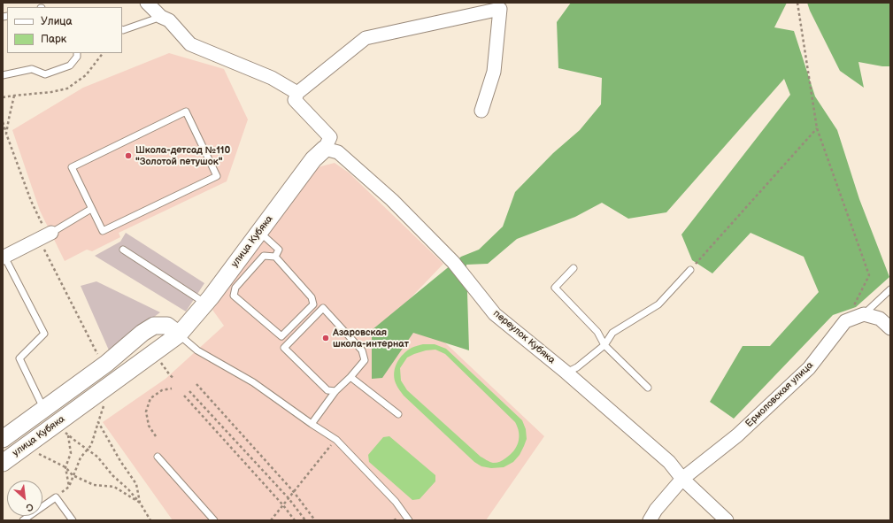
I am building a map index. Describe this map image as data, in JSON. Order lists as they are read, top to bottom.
{
  "streets": {
    "street": ["улица Кубяка", "переулок Кубяка", "Ермоловская улица"]
  },
  "crossings": [
    ["улица Кубяка", "переулок Кубяка"],
    ["переулок Кубяка", "Ермоловская улица"]
  ],
  "places": ["Школа-детсад №110 \"Золотой петушок\"", "Азаровская школа-интернат"],
  "legend": ["Улица", "Парк"],
  "north": "bottom right"
}
